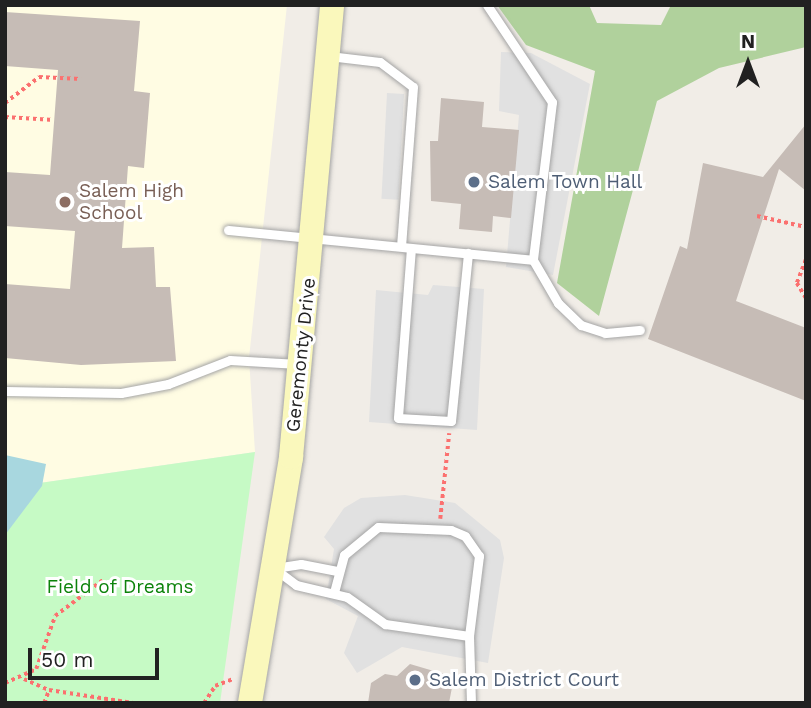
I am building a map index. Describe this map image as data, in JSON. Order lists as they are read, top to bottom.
{
  "streets": {
    "street": ["Geremonty Drive"]
  },
  "parks": ["Field of Dreams"],
  "places": ["Salem Town Hall", "Salem High School", "Salem District Court"],
  "scale_bar": "50 m",
  "north": "top"
}
